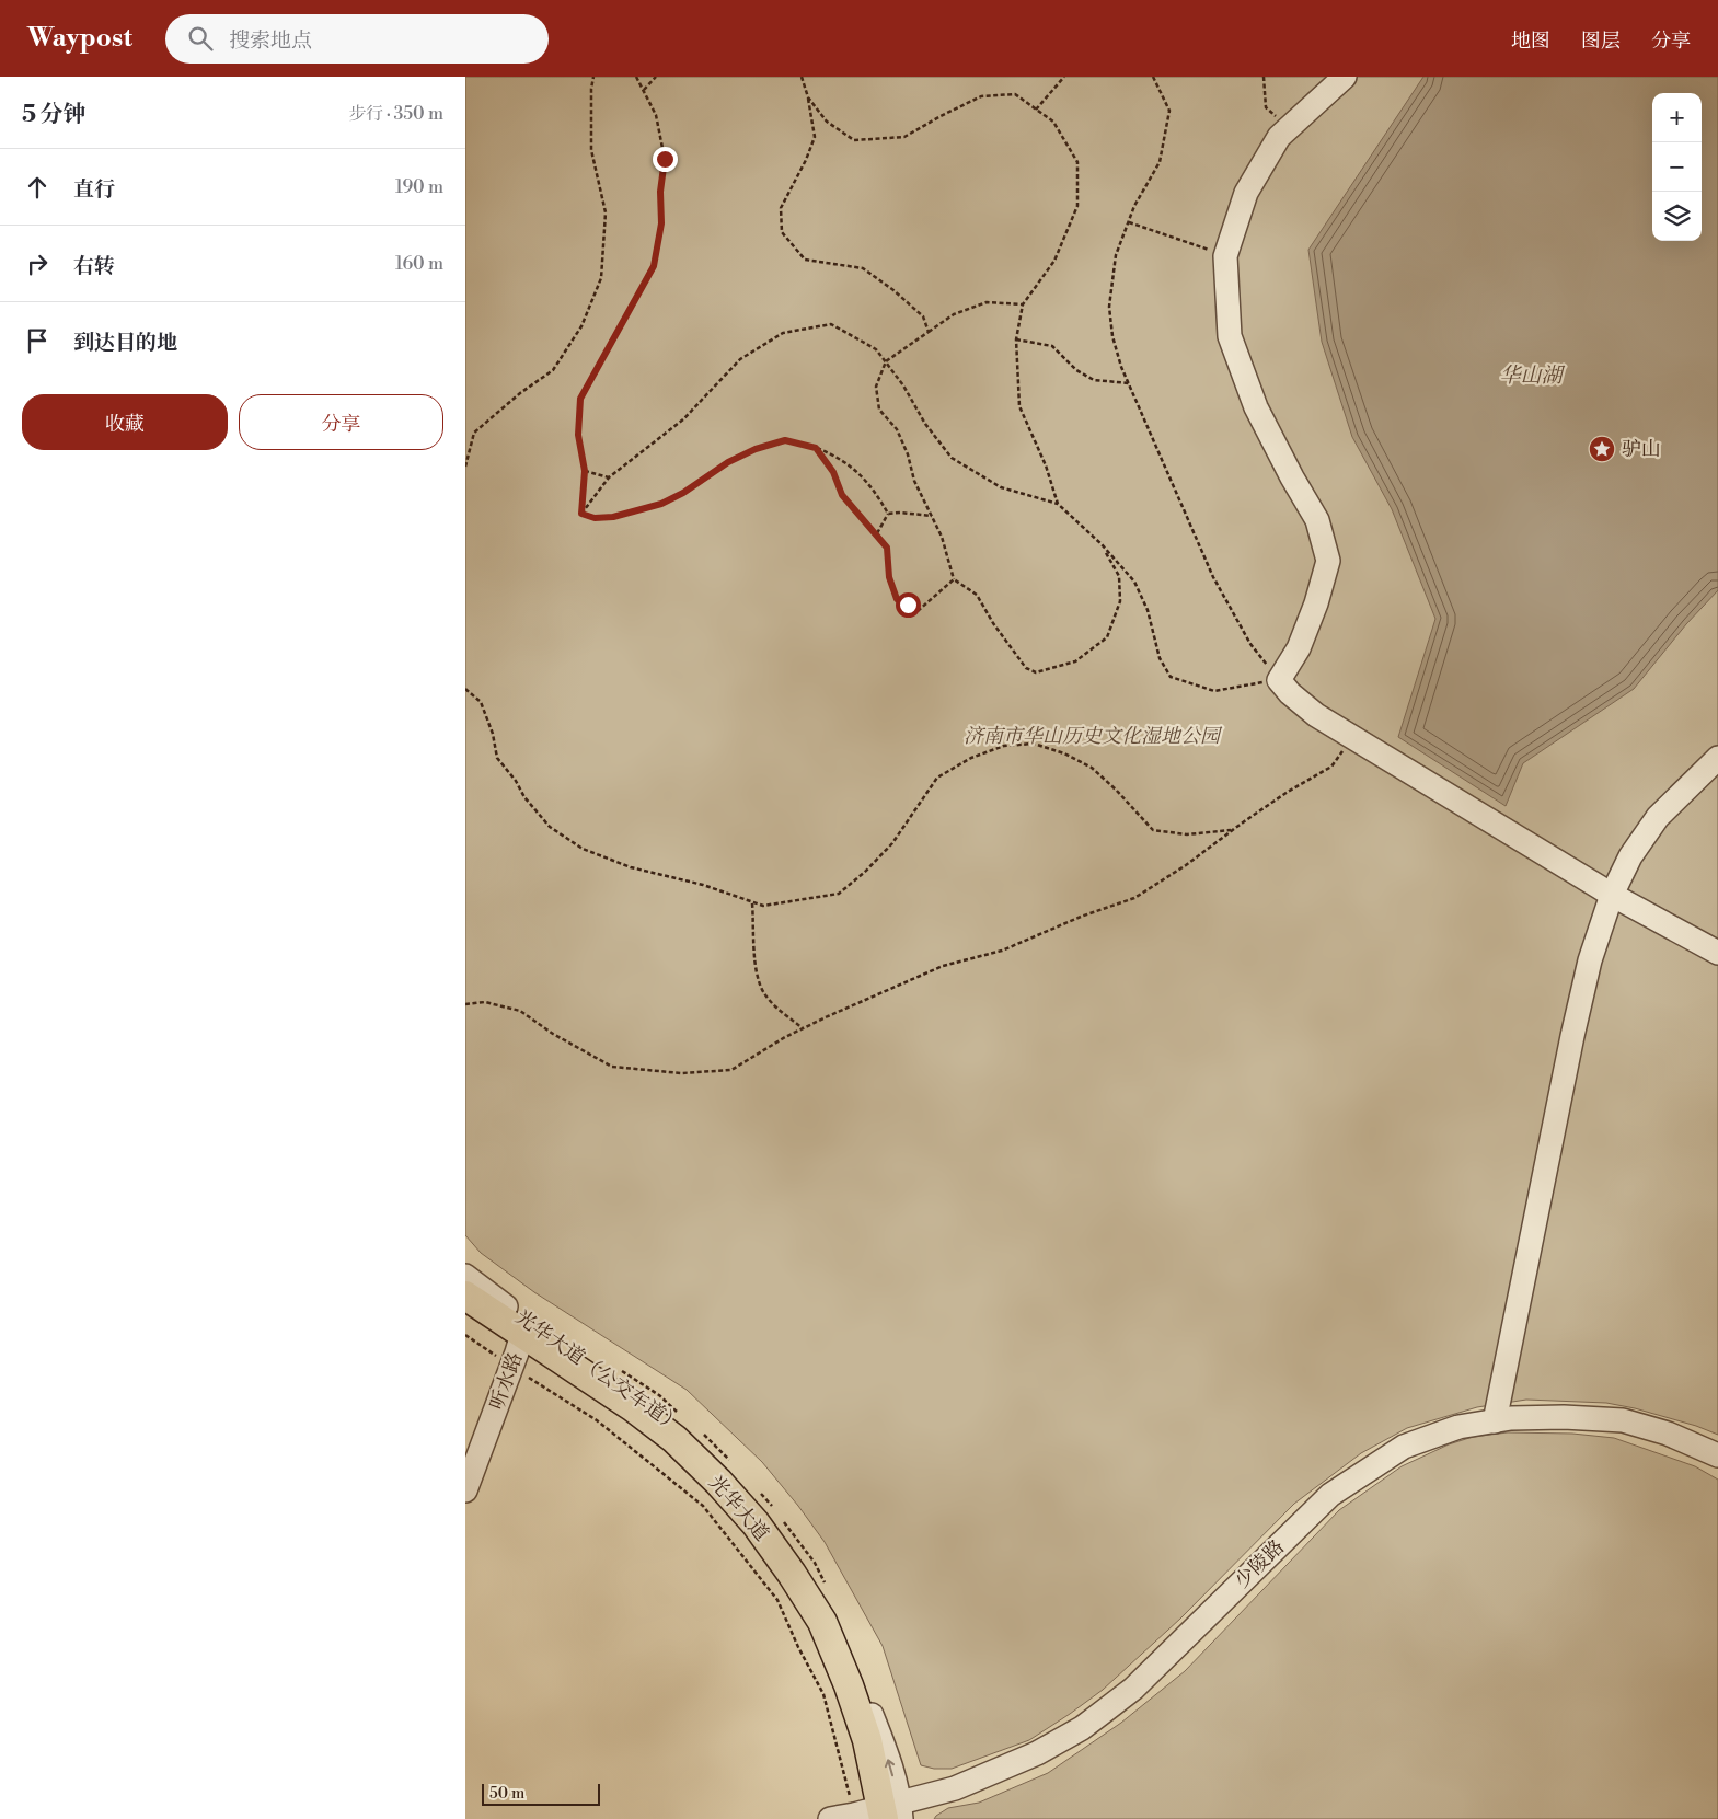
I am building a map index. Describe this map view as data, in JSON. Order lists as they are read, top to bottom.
{
  "streets": {
    "main road": ["光华大道"],
    "street": ["光华大道（公交车道）", "听水路", "少陵路"]
  },
  "crossings": [
    ["光华大道（公交车道）", "光华大道"],
    ["光华大道（公交车道）", "少陵路"],
    ["听水路", "光华大道"],
    ["光华大道", "少陵路"]
  ],
  "one_way": ["光华大道（公交车道）"],
  "water": ["华山湖"],
  "parks": ["济南市华山历史文化湿地公园"],
  "places": {
    "place": ["驴山"]
  },
  "scale_bar": "50 m",
  "page": {
    "header": "Waypost",
    "search": "搜索地点",
    "nav": ["地图", "图层", "分享"],
    "heading": ["5 分钟", "步行 · 350 m"],
    "map_buttons": ["+", "−"],
    "list": [
      ["直行", "190 m"],
      ["右转", "160 m"],
      "到达目的地"
    ],
    "buttons": ["收藏", "分享"],
    "scale": "50 m"
  }
}
